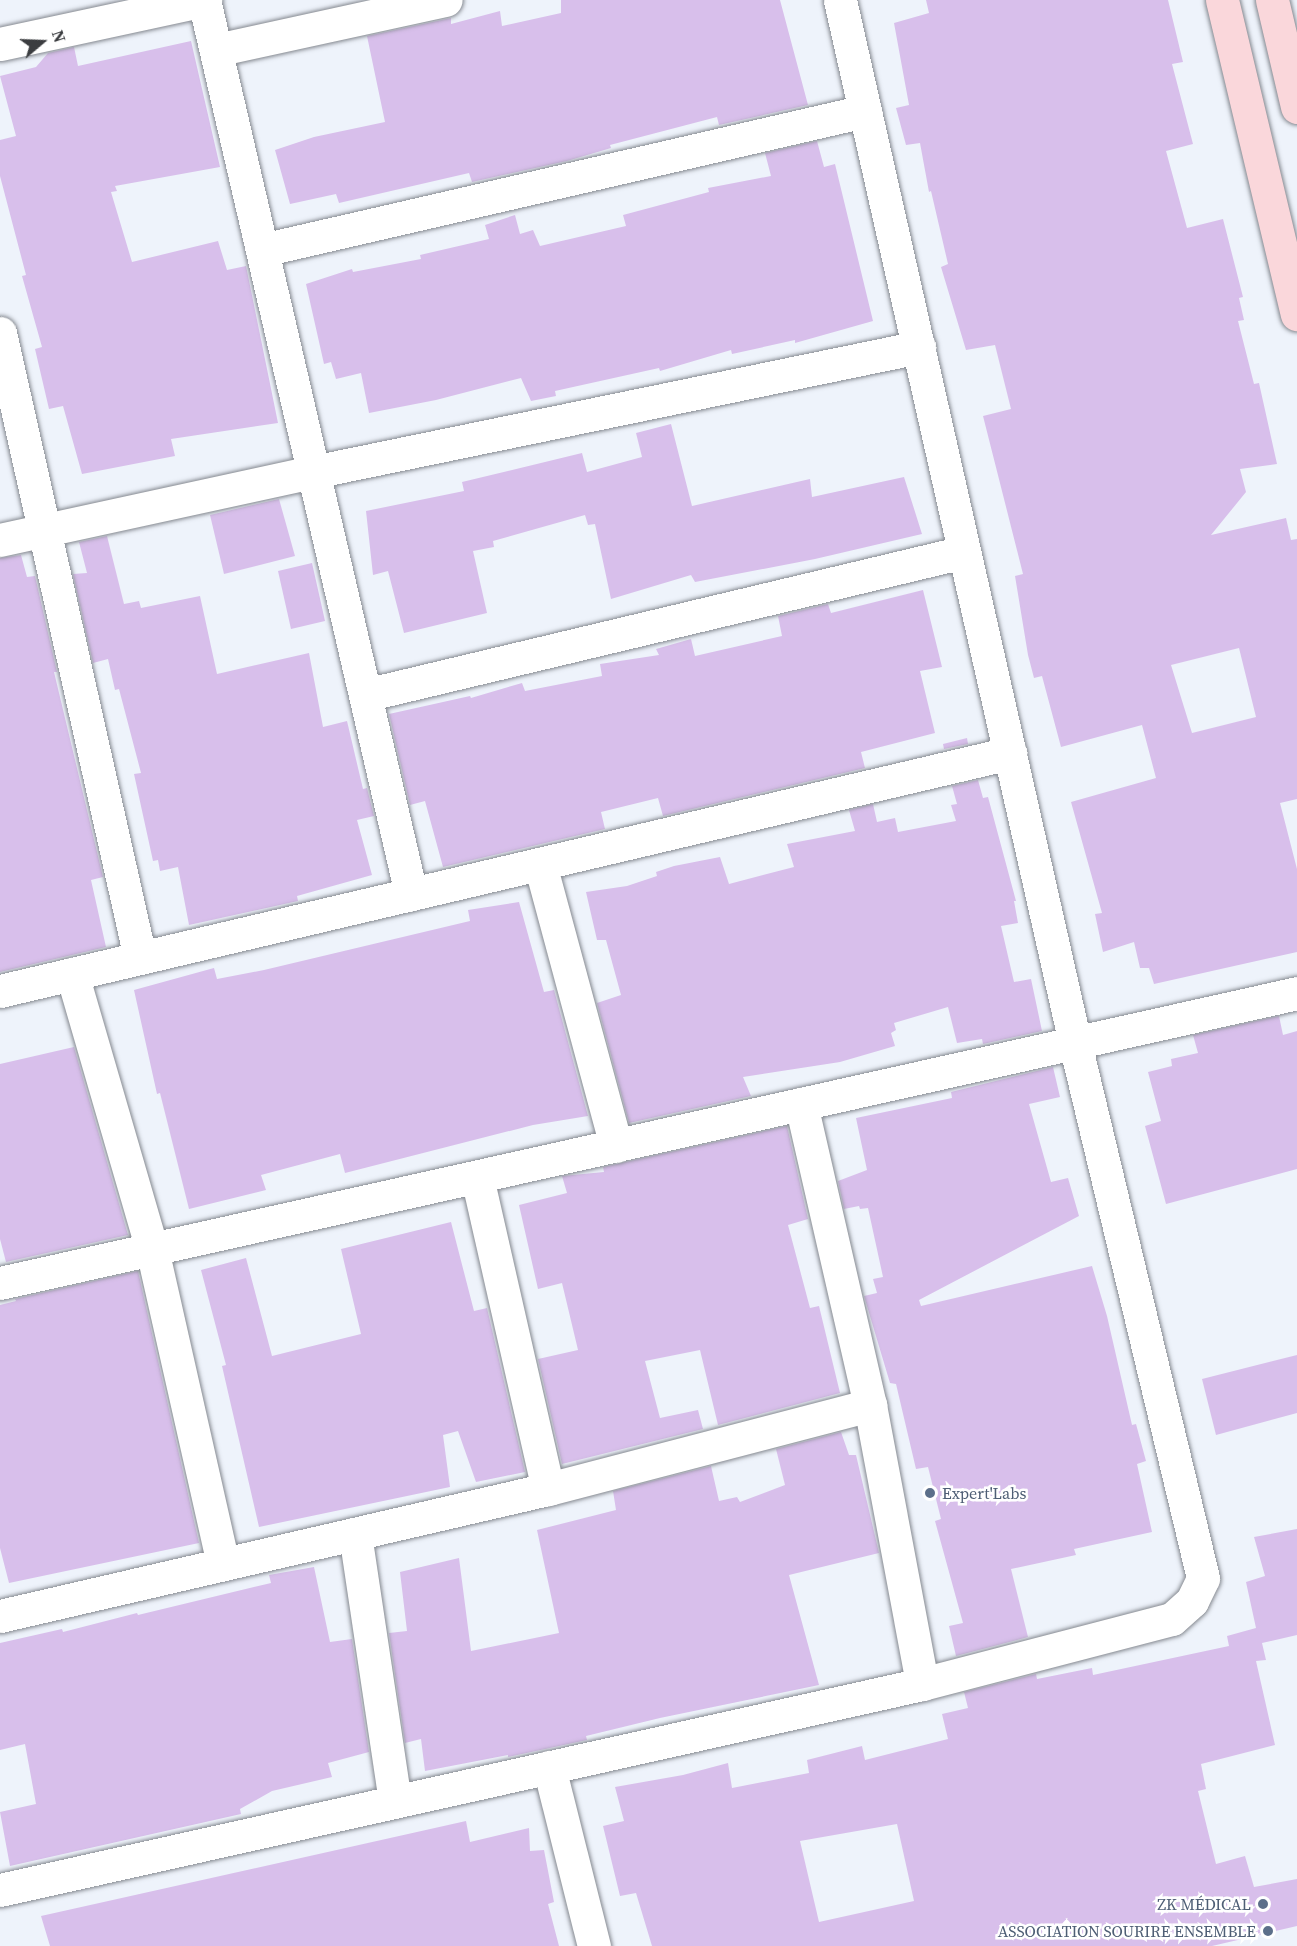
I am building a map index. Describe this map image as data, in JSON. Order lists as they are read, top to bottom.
{
  "places": ["Expert'Labs", "ZK MÉDICAL", "ASSOCIATION SOURIRE ENSEMBLE"],
  "north": "right"
}
